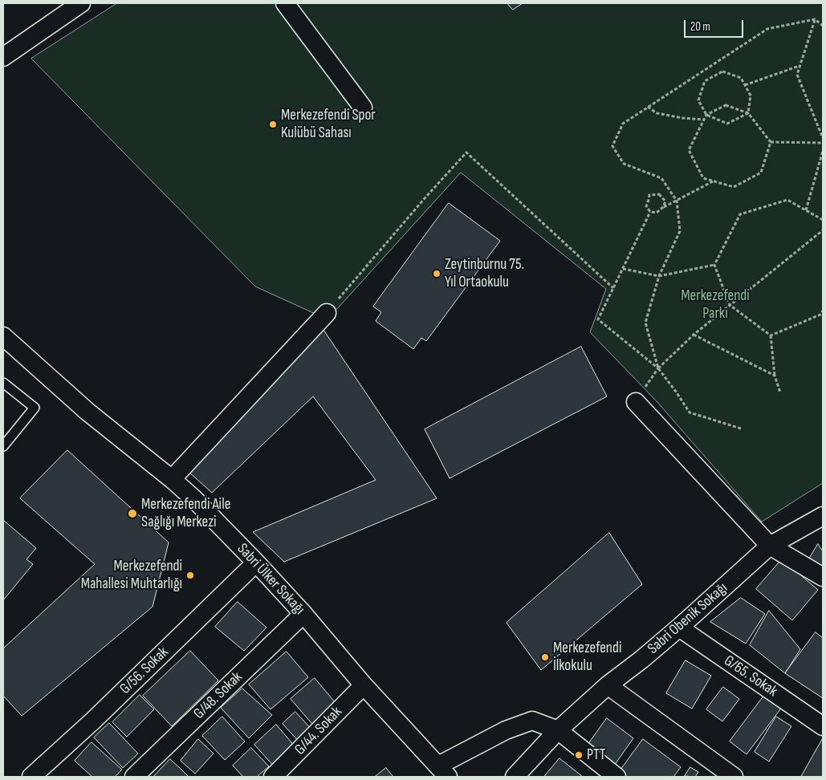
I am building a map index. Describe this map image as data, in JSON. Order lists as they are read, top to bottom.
{
  "streets": {
    "street": [
      "Sabri Ülker Sokağı",
      "Sabri Obenik Sokağı",
      "G/56. Sokak",
      "G/65. Sokak",
      "G/48. Sokak",
      "G/44. Sokak"
    ]
  },
  "crossings": [
    ["Sabri Ülker Sokağı", "G/56. Sokak"],
    ["Sabri Ülker Sokağı", "G/48. Sokak"],
    ["Sabri Ülker Sokağı", "G/44. Sokak"],
    ["Sabri Obenik Sokağı", "G/65. Sokak"]
  ],
  "parks": ["Merkezefendi Parkı"],
  "places": [
    "Merkezefendi Spor Kulübü Sahası",
    "Zeytinburnu 75. Yıl Ortaokulu",
    "Merkezefendi Aile Sağlığı Merkezi",
    "Merkezefendi Mahallesi Muhtarlığı",
    "Merkezefendi İlkokulu",
    "PTT"
  ],
  "scale_bar": "20 m"
}
